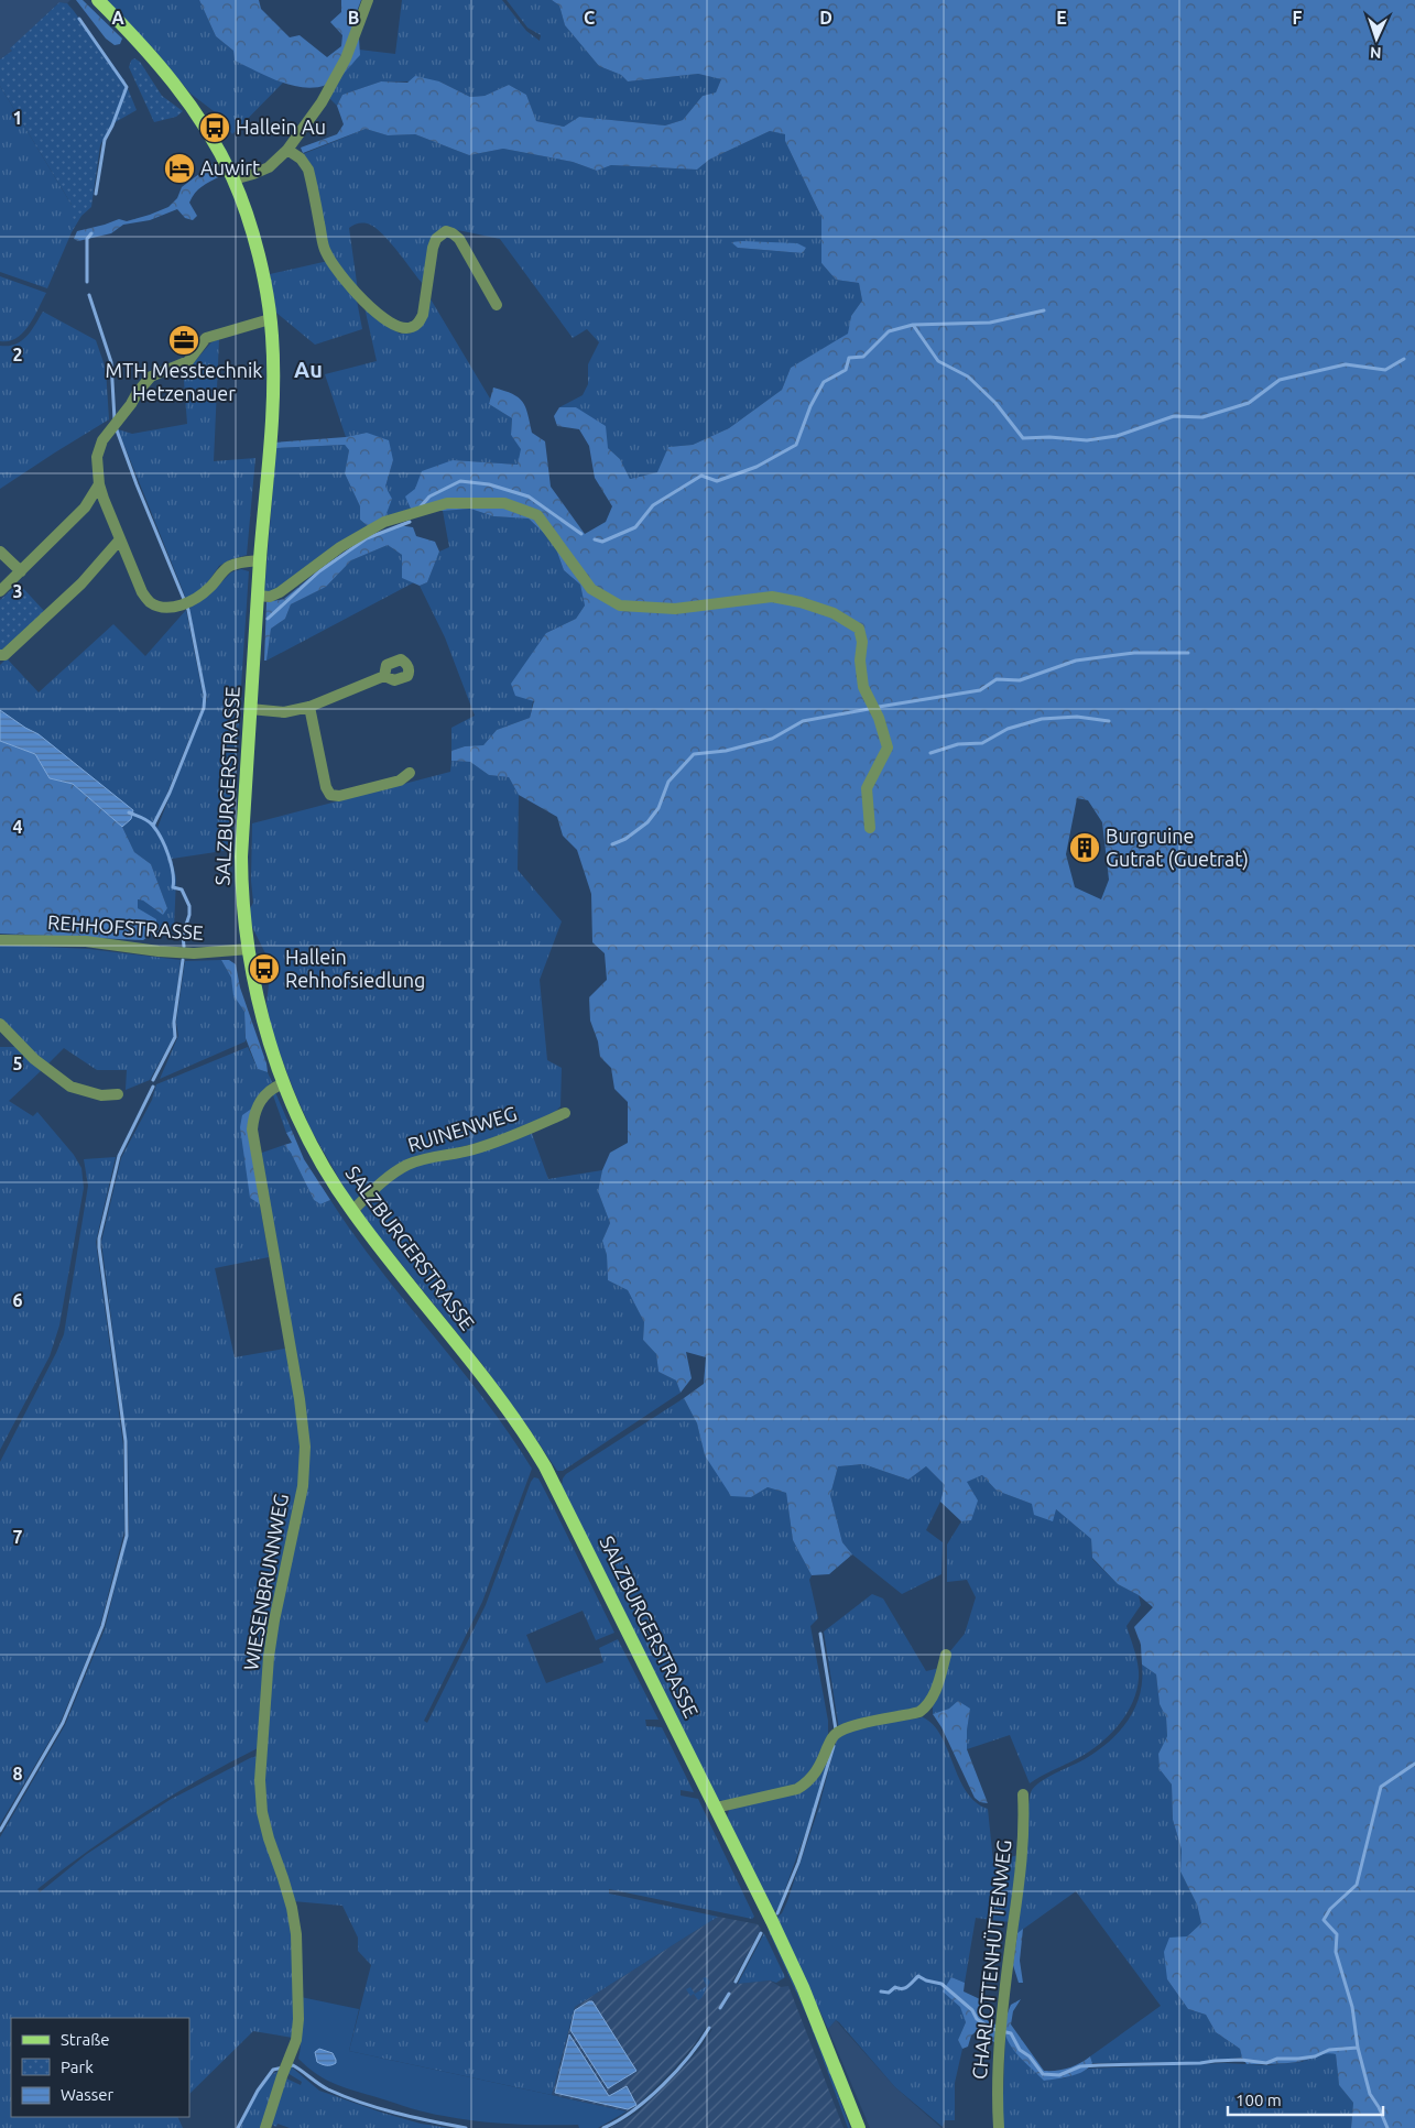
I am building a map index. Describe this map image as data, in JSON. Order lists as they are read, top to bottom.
{
  "streets": {
    "main road": ["SALZBURGERSTRASSE"],
    "street": [
      "REHHOFSTRASSE",
      "RUINENWEG",
      "WIESENBRUNNWEG",
      "CHARLOTTENHÜTTENWEG"
    ]
  },
  "crossings": [
    ["SALZBURGERSTRASSE", "REHHOFSTRASSE"],
    ["SALZBURGERSTRASSE", "RUINENWEG"],
    ["SALZBURGERSTRASSE", "WIESENBRUNNWEG"]
  ],
  "districts": ["Au"],
  "places": {
    "bus stop": ["Hallein Au", "Hallein Rehhofsiedlung"],
    "hotel": ["Auwirt"],
    "office": ["MTH Messtechnik Hetzenauer"],
    "building": ["Burgruine Gutrat (Guetrat)"]
  },
  "legend": ["Straße", "Park", "Wasser"],
  "scale_bar": "100 m",
  "north": "bottom",
  "grid": {
    "columns": [
      "A",
      "B",
      "C",
      "D",
      "E",
      "F"
    ],
    "rows": [
      "1",
      "2",
      "3",
      "4",
      "5",
      "6",
      "7",
      "8"
    ]
  }
}
